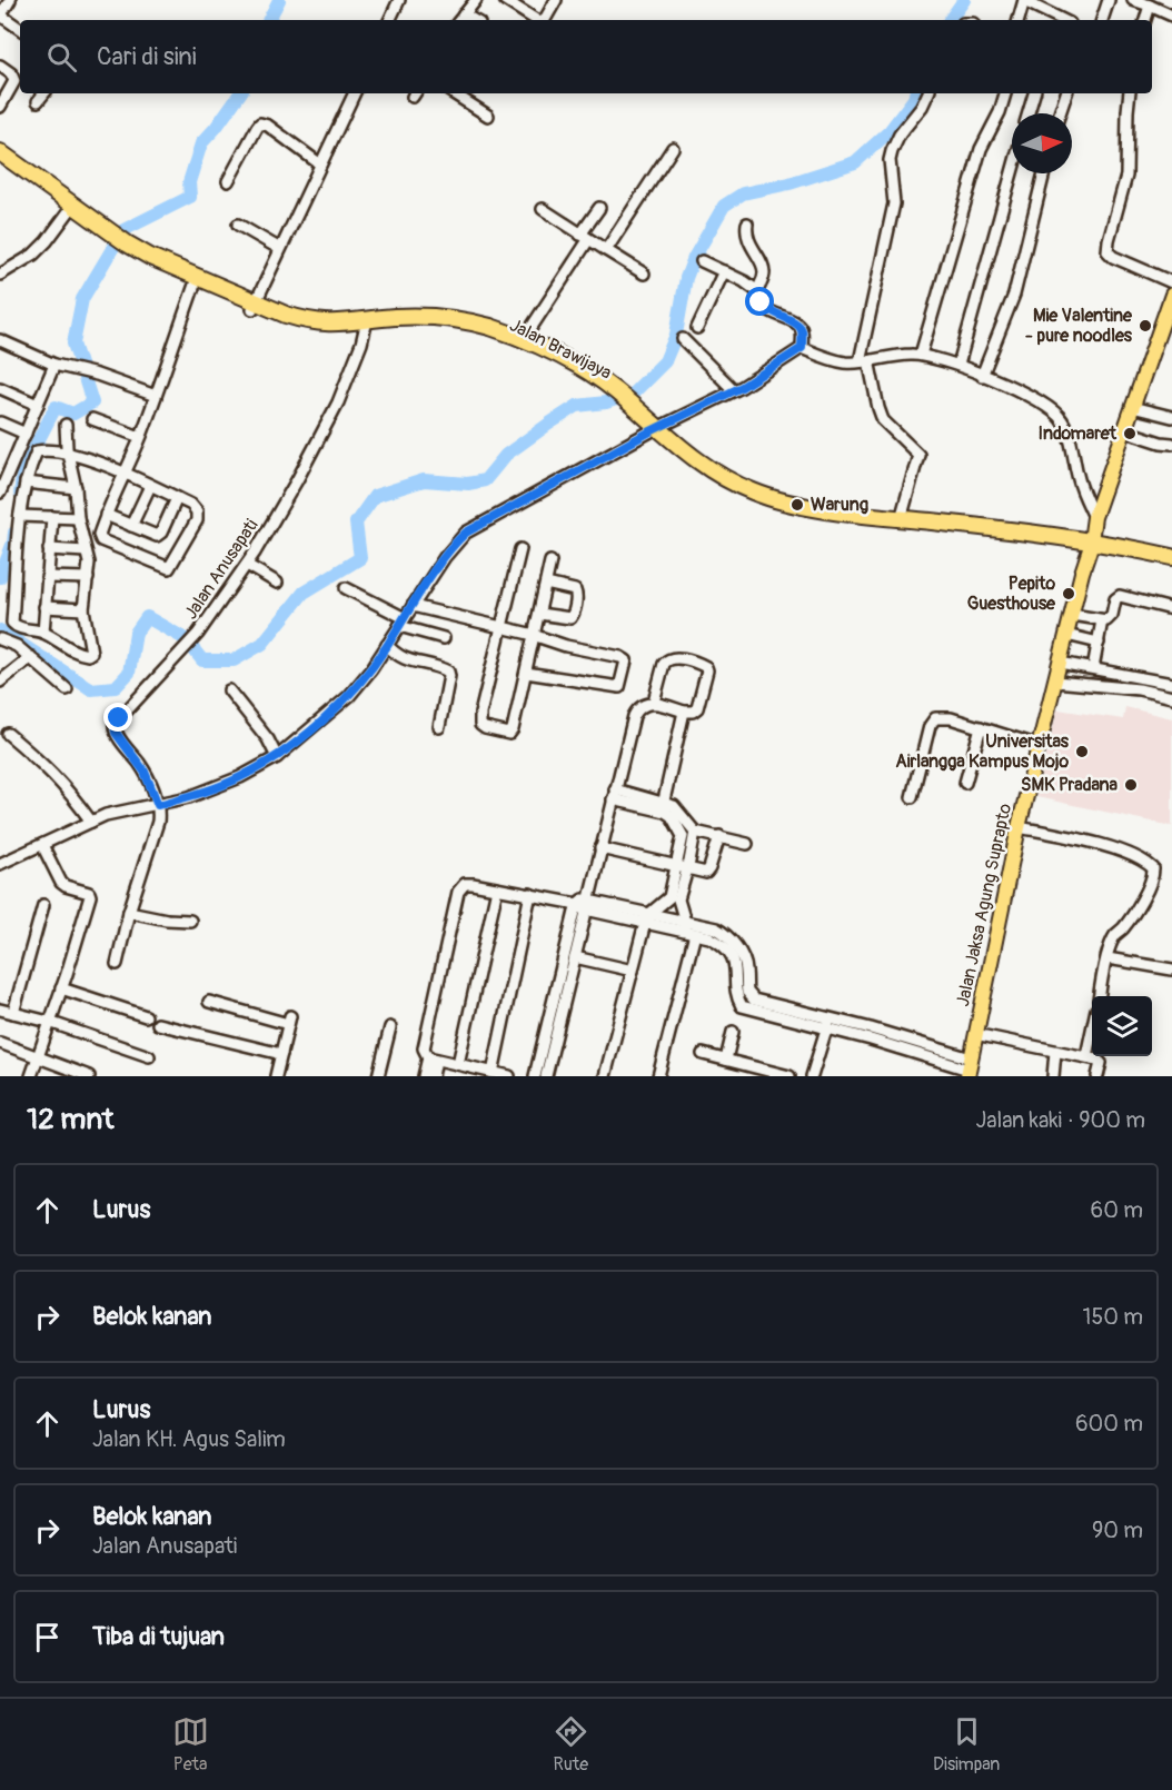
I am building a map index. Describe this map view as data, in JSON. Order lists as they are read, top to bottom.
{
  "streets": {
    "highway": ["Jalan Brawijaya"],
    "main road": ["Jalan Jaksa Agung Suprapto"],
    "street": ["Jalan Anusapati"]
  },
  "crossings": [
    ["Jalan Brawijaya", "Jalan Anusapati"],
    ["Jalan Brawijaya", "Jalan Jaksa Agung Suprapto"]
  ],
  "places": [
    "Mie Valentine - pure noodles",
    "Indomaret",
    "Warung",
    "Pepito Guesthouse",
    "Universitas Airlangga Kampus Mojo",
    "SMK Pradana"
  ],
  "north": "right",
  "page": {
    "search": "Cari di sini",
    "heading": ["12 mnt", "Jalan kaki · 900 m"],
    "list": [
      ["Lurus", "60 m"],
      ["Belok kanan", "150 m"],
      ["Lurus", "Jalan KH. Agus Salim", "600 m"],
      ["Belok kanan", "Jalan Anusapati", "90 m"],
      "Tiba di tujuan"
    ],
    "nav": ["Peta", "Rute", "Disimpan"]
  }
}
